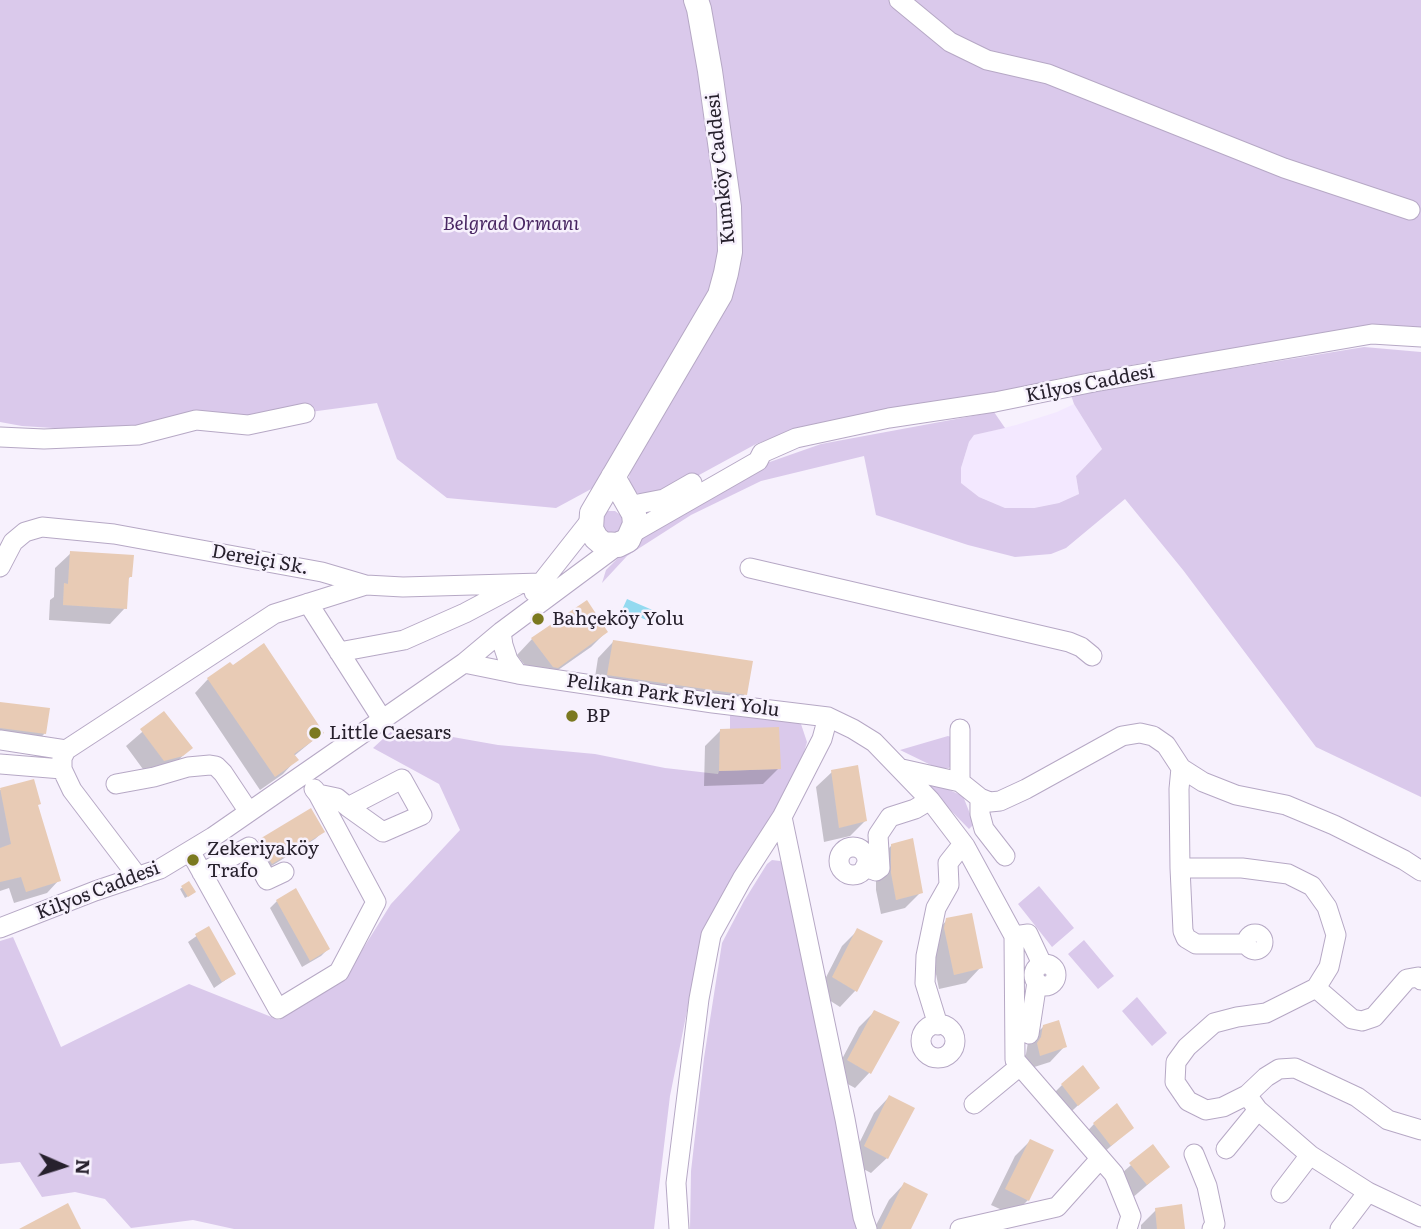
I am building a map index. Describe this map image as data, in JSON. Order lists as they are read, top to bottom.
{
  "streets": {
    "main road": ["Kumköy Caddesi"],
    "street": ["Kilyos Caddesi", "Dereiçi Sk.", "Pelikan Park Evleri Yolu"]
  },
  "crossings": [
    ["Kilyos Caddesi", "Pelikan Park Evleri Yolu"]
  ],
  "parks": ["Belgrad Ormanı"],
  "places": [
    "Bahçeköy Yolu",
    "BP",
    "Little Caesars",
    "Zekeriyaköy Trafo"
  ],
  "north": "right"
}
